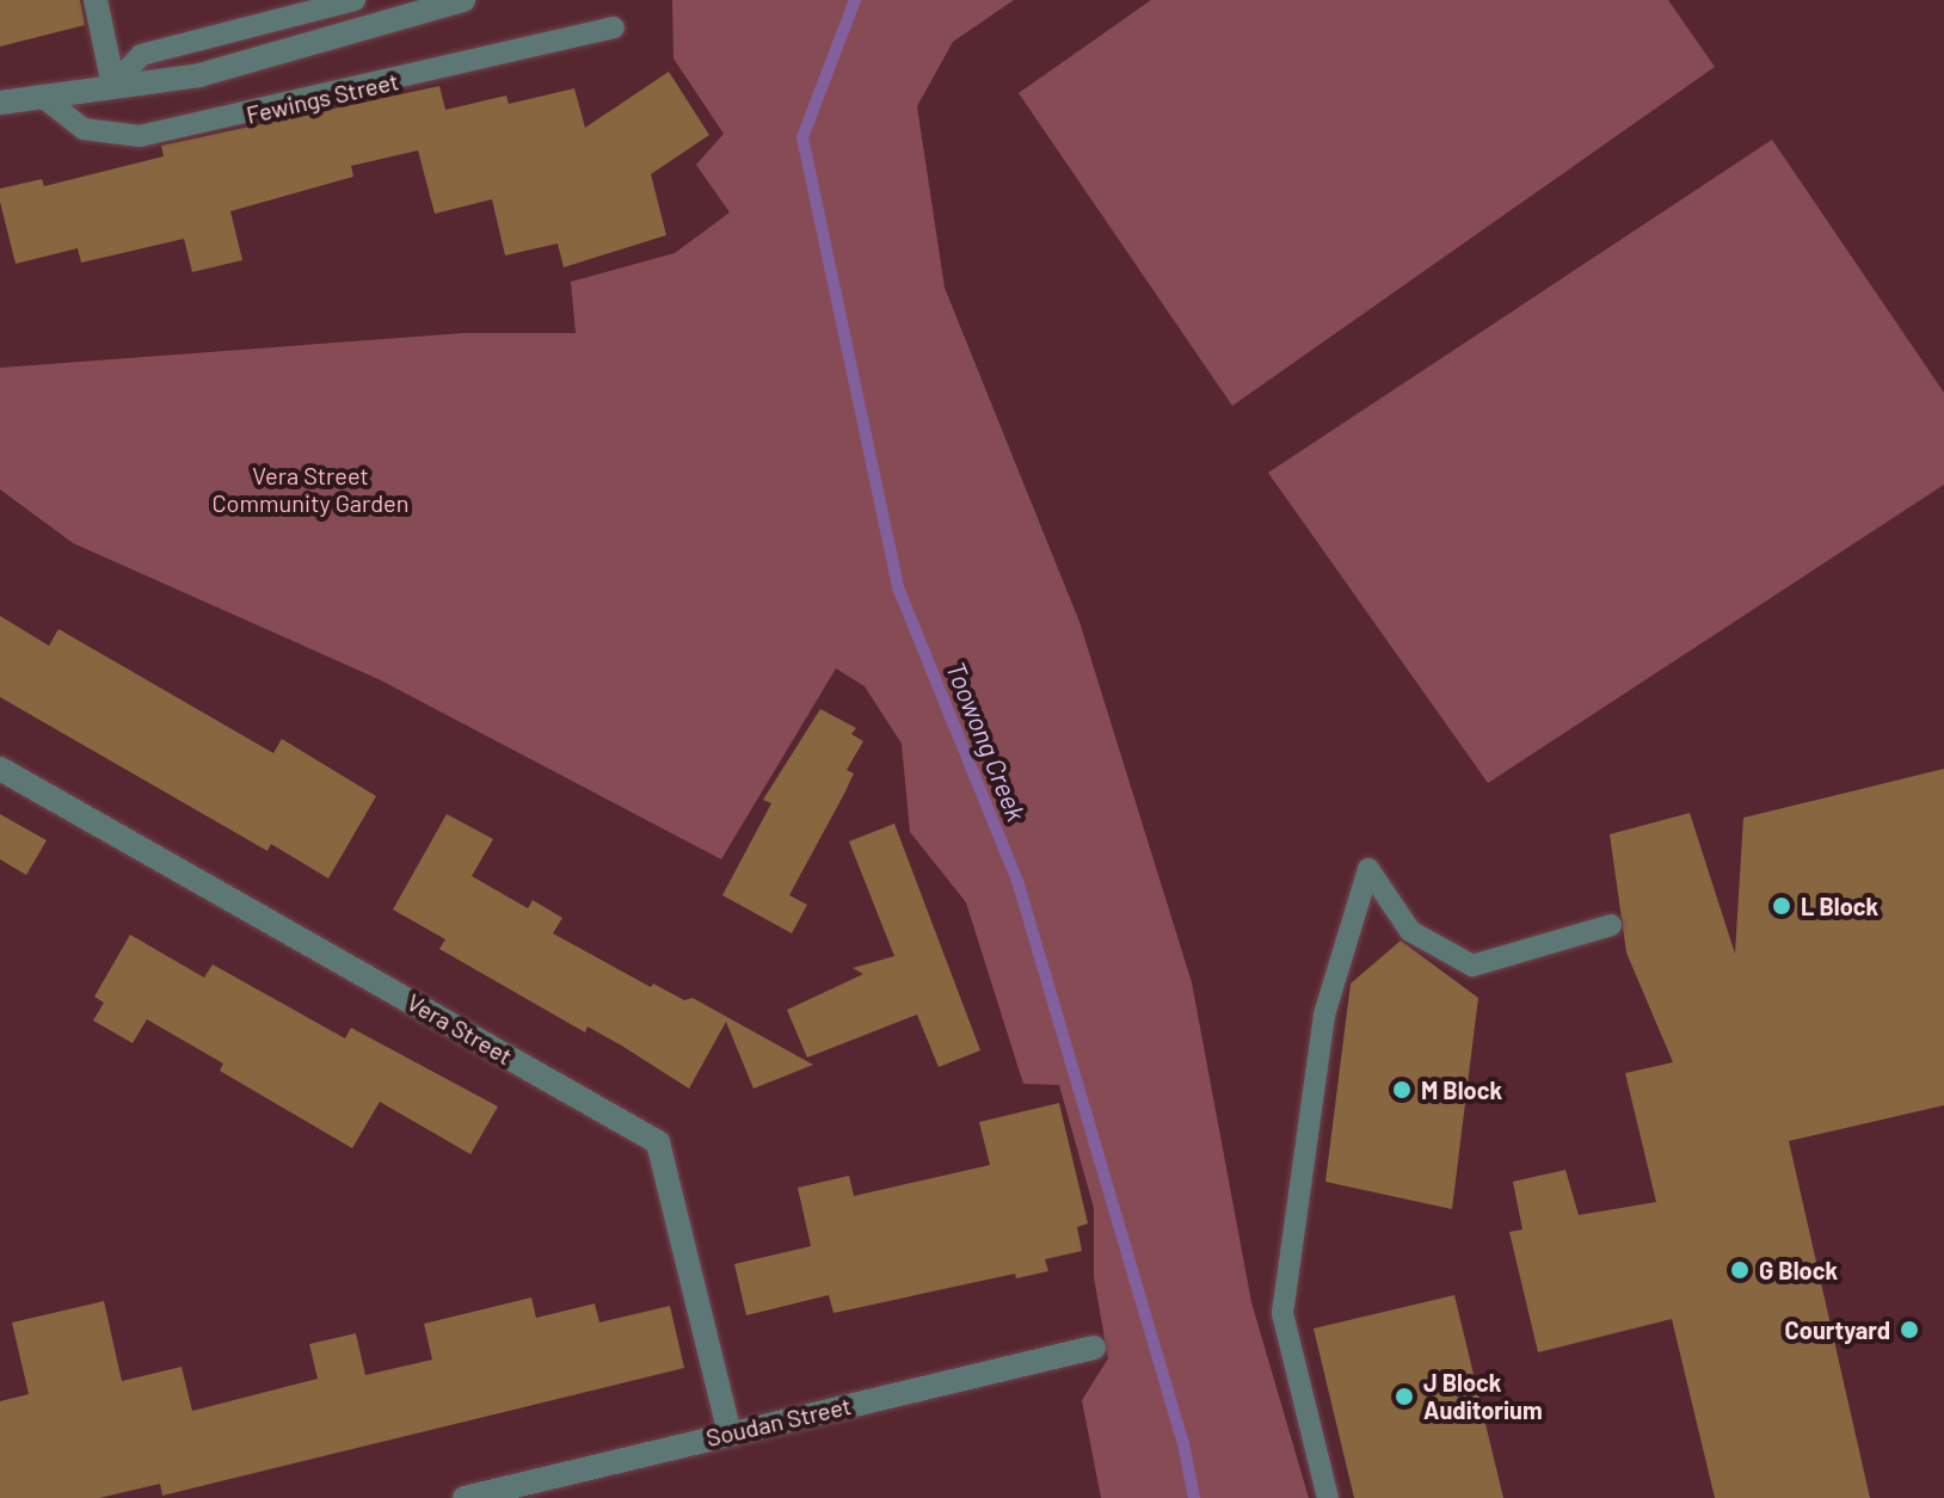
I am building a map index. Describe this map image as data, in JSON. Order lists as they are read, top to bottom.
{
  "streets": {
    "street": ["Fewings Street", "Vera Street", "Soudan Street"]
  },
  "crossings": [
    ["Vera Street", "Soudan Street"]
  ],
  "water": ["Toowong Creek"],
  "parks": ["Vera Street Community Garden"],
  "places": [
    "L Block",
    "M Block",
    "G Block",
    "Courtyard",
    "J Block Auditorium"
  ]
}
